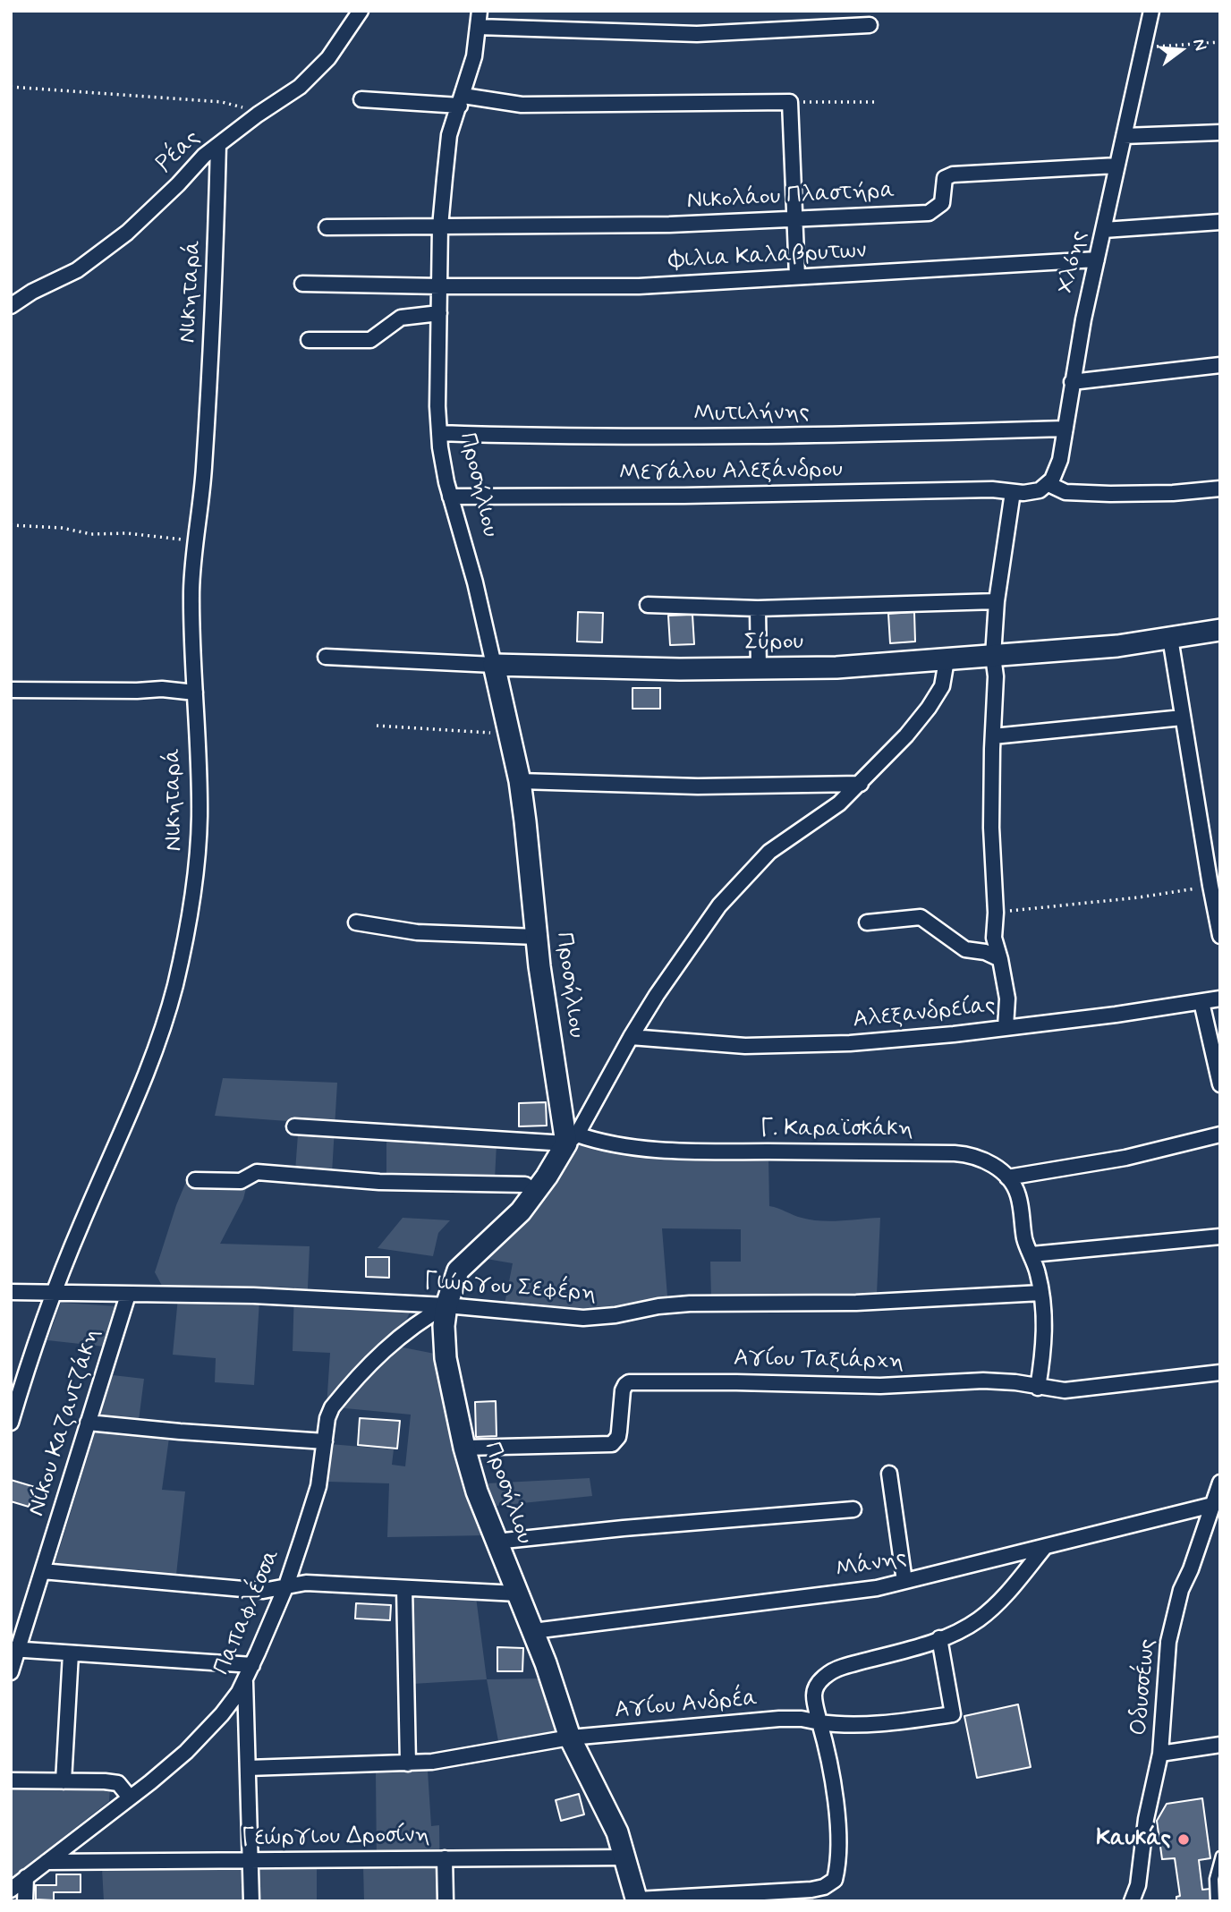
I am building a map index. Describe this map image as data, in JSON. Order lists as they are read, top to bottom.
{
  "streets": {
    "street": [
      "Ρέας",
      "Νικολάου Πλαστήρα",
      "Φιλια Καλαβρυτων",
      "Χλόης",
      "Νικηταρά",
      "Μυτιλήνης",
      "Μεγάλου Αλεξάνδρου",
      "Προσήλιου",
      "Σύρου",
      "Αλεξανδρείας",
      "Γ. Καραϊσκάκη",
      "Γιώργου Σεφέρη",
      "Αγίου Ταξιάρχη",
      "Νίκου Καζαντζάκη",
      "Μάνης",
      "Παπαφλέσσα",
      "Οδυσσέως",
      "Αγίου Ανδρέα",
      "Γεώργιου Δροσίνη"
    ]
  },
  "crossings": [
    ["Ρέας", "Νικηταρά"],
    ["Νικολάου Πλαστήρα", "Χλόης"],
    ["Νικολάου Πλαστήρα", "Προσήλιου"],
    ["Φιλια Καλαβρυτων", "Χλόης"],
    ["Φιλια Καλαβρυτων", "Προσήλιου"],
    ["Χλόης", "Μυτιλήνης"],
    ["Νικηταρά", "Γιώργου Σεφέρη"],
    ["Μυτιλήνης", "Προσήλιου"],
    ["Μεγάλου Αλεξάνδρου", "Προσήλιου"],
    ["Προσήλιου", "Σύρου"],
    ["Προσήλιου", "Γ. Καραϊσκάκη"],
    ["Προσήλιου", "Γιώργου Σεφέρη"],
    ["Προσήλιου", "Αγίου Ταξιάρχη"],
    ["Προσήλιου", "Μάνης"],
    ["Προσήλιου", "Παπαφλέσσα"],
    ["Προσήλιου", "Αγίου Ανδρέα"],
    ["Προσήλιου", "Γεώργιου Δροσίνη"],
    ["Γ. Καραϊσκάκη", "Γιώργου Σεφέρη"],
    ["Γ. Καραϊσκάκη", "Αγίου Ταξιάρχη"],
    ["Γιώργου Σεφέρη", "Νίκου Καζαντζάκη"],
    ["Γιώργου Σεφέρη", "Παπαφλέσσα"],
    ["Μάνης", "Οδυσσέως"],
    ["Παπαφλέσσα", "Γεώργιου Δροσίνη"]
  ],
  "places": ["Καυκάς"],
  "north": "right"
}
